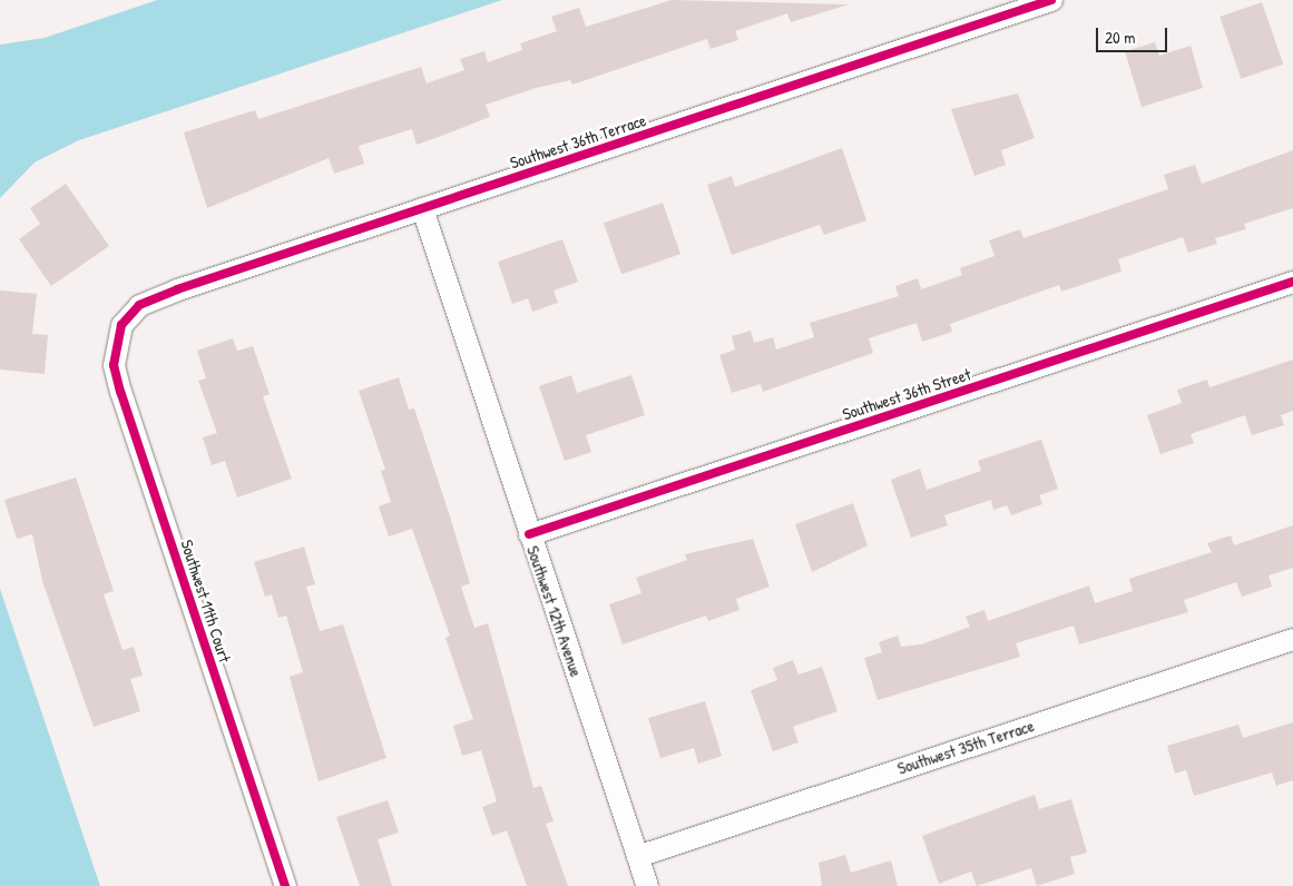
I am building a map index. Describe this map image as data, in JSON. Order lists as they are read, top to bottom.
{
  "streets": {
    "street": [
      "Southwest 36th Terrace",
      "Southwest 36th Street",
      "Southwest 11th Court",
      "Southwest 12th Avenue",
      "Southwest 35th Terrace"
    ]
  },
  "crossings": [
    ["Southwest 36th Terrace", "Southwest 11th Court"],
    ["Southwest 36th Terrace", "Southwest 12th Avenue"],
    ["Southwest 36th Street", "Southwest 12th Avenue"],
    ["Southwest 12th Avenue", "Southwest 35th Terrace"]
  ],
  "scale_bar": "20 m"
}
